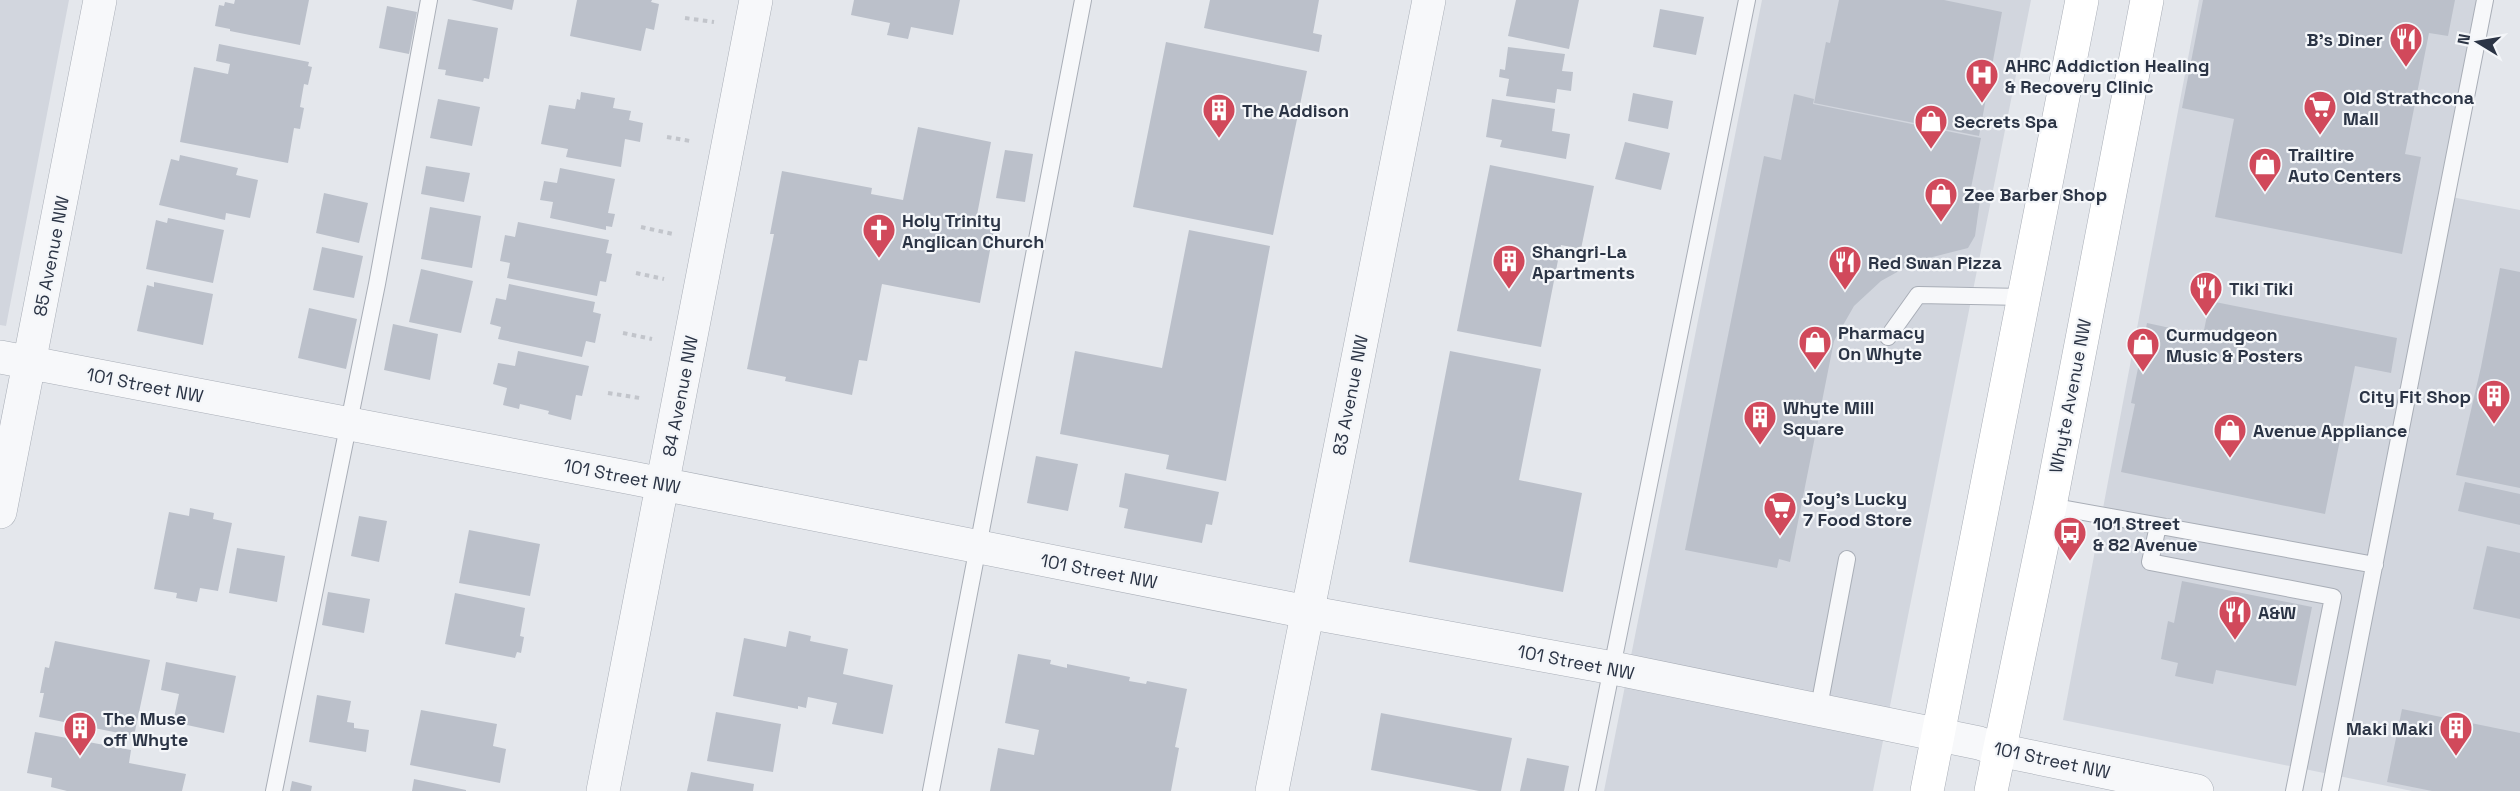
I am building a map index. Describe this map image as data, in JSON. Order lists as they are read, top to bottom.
{
  "streets": {
    "main road": ["Whyte Avenue NW"],
    "street": [
      "85 Avenue NW",
      "101 Street NW",
      "83 Avenue NW",
      "84 Avenue NW"
    ]
  },
  "crossings": [
    ["85 Avenue NW", "101 Street NW"],
    ["101 Street NW", "83 Avenue NW"],
    ["101 Street NW", "84 Avenue NW"],
    ["101 Street NW", "Whyte Avenue NW"]
  ],
  "places": {
    "restaurant": [
      "B's Diner",
      "Red Swan Pizza",
      "Tiki Tiki",
      "A&W"
    ],
    "hospital": ["AHRC Addiction Healing & Recovery Clinic"],
    "supermarket": ["Old Strathcona Mall", "Joy's Lucky 7 Food Store"],
    "building": [
      "The Addison",
      "Shangri-La Apartments",
      "City Fit Shop",
      "Whyte Mill Square",
      "The Muse off Whyte",
      "Maki Maki"
    ],
    "shop": [
      "Secrets Spa",
      "Trailtire Auto Centers",
      "Zee Barber Shop",
      "Pharmacy On Whyte",
      "Curmudgeon Music & Posters",
      "Avenue Appliance"
    ],
    "church": ["Holy Trinity Anglican Church"],
    "bus stop": ["101 Street & 82 Avenue"]
  },
  "north": "left"
}
